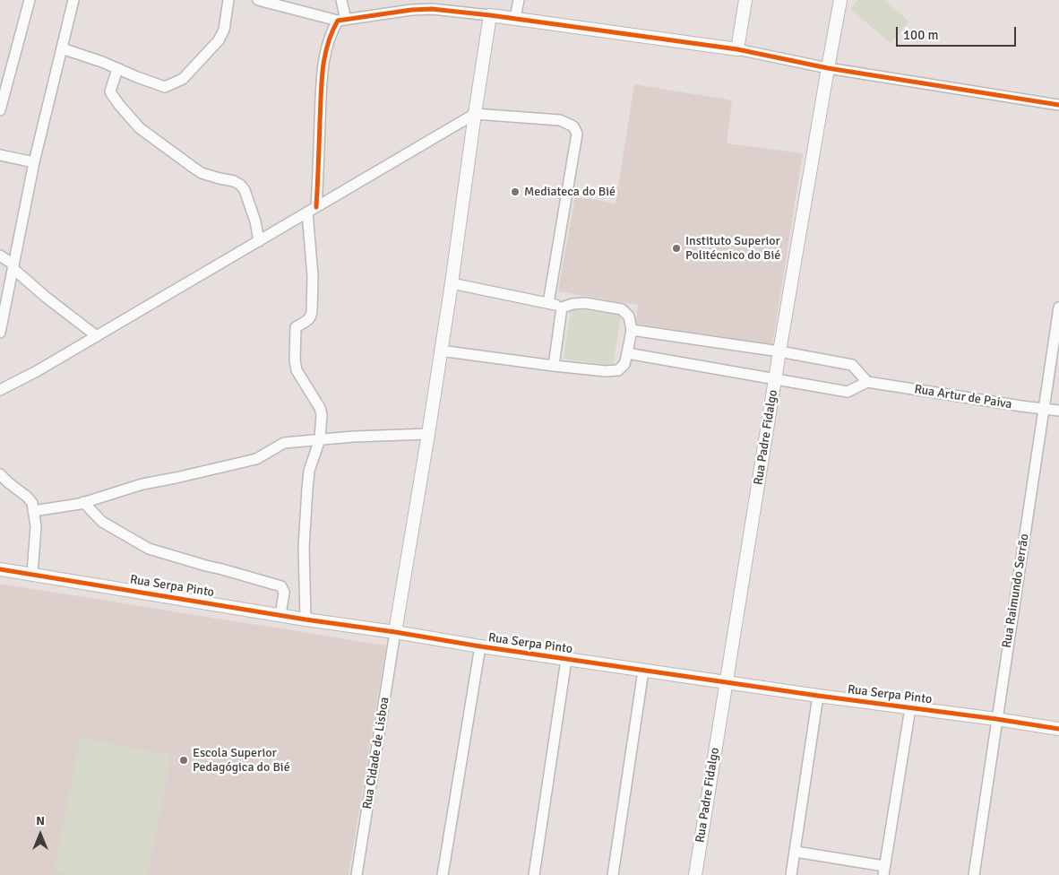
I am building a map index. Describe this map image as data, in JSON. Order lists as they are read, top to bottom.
{
  "streets": {
    "street": [
      "Rua Artur de Paiva",
      "Rua Padre Fidalgo",
      "Rua Serpa Pinto",
      "Rua Raimundo Serrão",
      "Rua Cidade de Lisboa"
    ]
  },
  "crossings": [
    ["Rua Artur de Paiva", "Rua Raimundo Serrão"],
    ["Rua Padre Fidalgo", "Rua Serpa Pinto"],
    ["Rua Serpa Pinto", "Rua Raimundo Serrão"],
    ["Rua Serpa Pinto", "Rua Cidade de Lisboa"]
  ],
  "places": ["Mediateca do Bié", "Instituto Superior Politécnico do Bié", "Escola Superior Pedagógica do Bié"],
  "scale_bar": "100 m",
  "north": "top"
}
